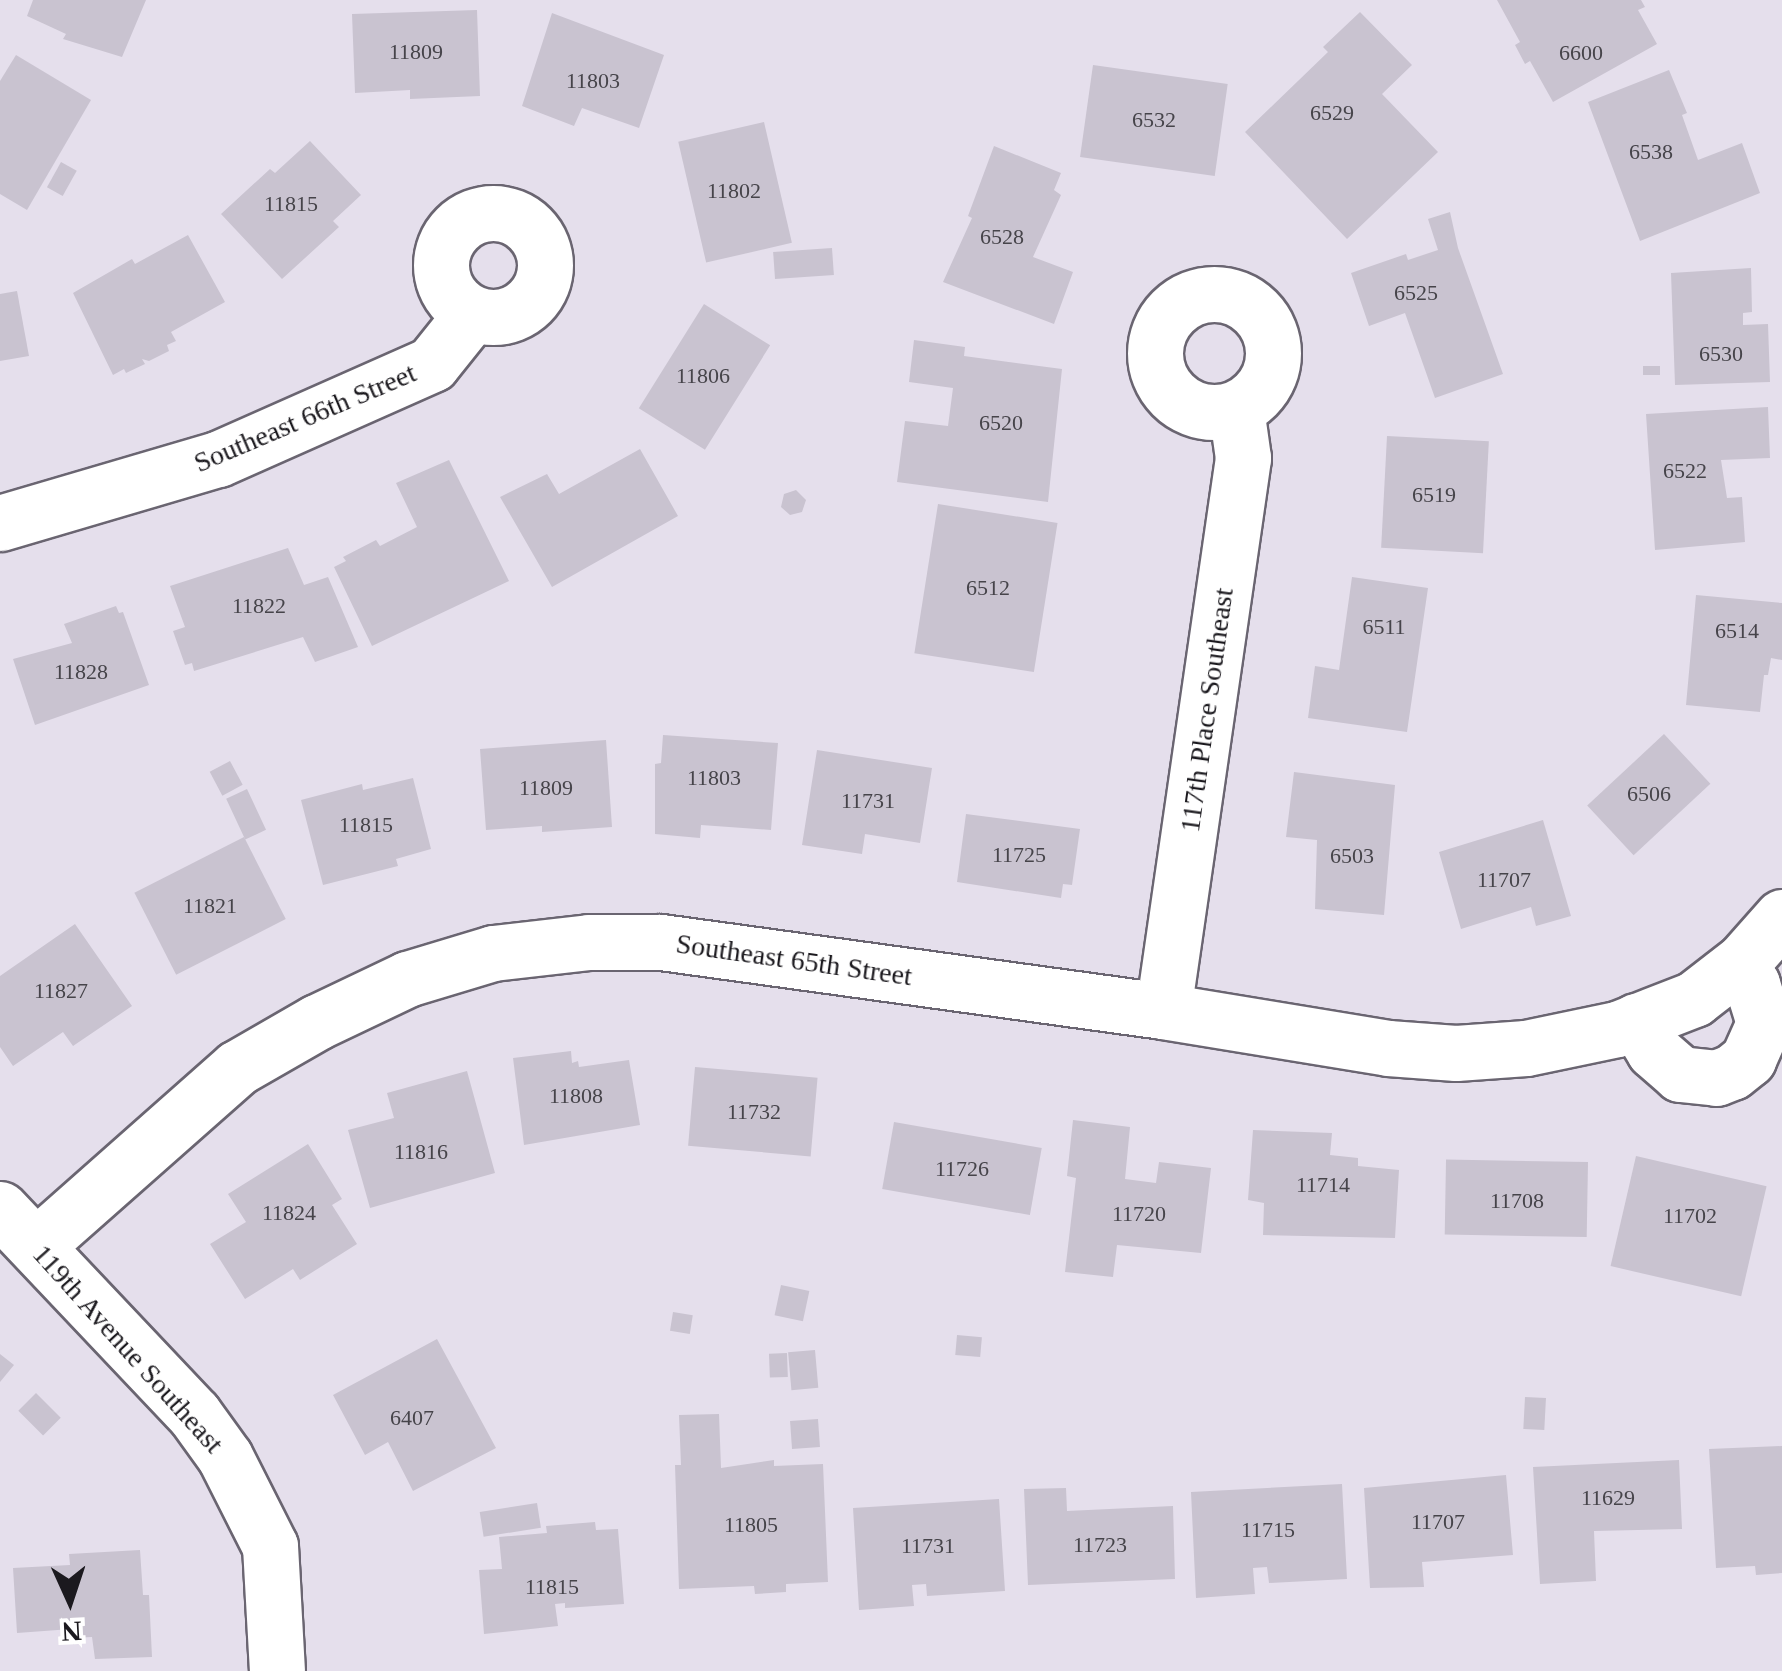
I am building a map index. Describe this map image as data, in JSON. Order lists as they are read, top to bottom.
{
  "streets": {
    "street": [
      "Southeast 66th Street",
      "117th Place Southeast",
      "Southeast 65th Street",
      "119th Avenue Southeast"
    ]
  },
  "crossings": [
    ["117th Place Southeast", "Southeast 65th Street"],
    ["Southeast 65th Street", "119th Avenue Southeast"]
  ],
  "house_numbers": [
    "11809",
    "6600",
    "11803",
    "6529",
    "6532",
    "6538",
    "11802",
    "11815",
    "6528",
    "6525",
    "6530",
    "11806",
    "6520",
    "6522",
    "6519",
    "6512",
    "11822",
    "6511",
    "6514",
    "11828",
    "11803",
    "11809",
    "6506",
    "11731",
    "11815",
    "11725",
    "6503",
    "11707",
    "11821",
    "11827",
    "11808",
    "11732",
    "11816",
    "11726",
    "11714",
    "11708",
    "11824",
    "11720",
    "11702",
    "6407",
    "11629",
    "11707",
    "11805",
    "11715",
    "11723",
    "11731",
    "11815"
  ],
  "north": "bottom"
}
